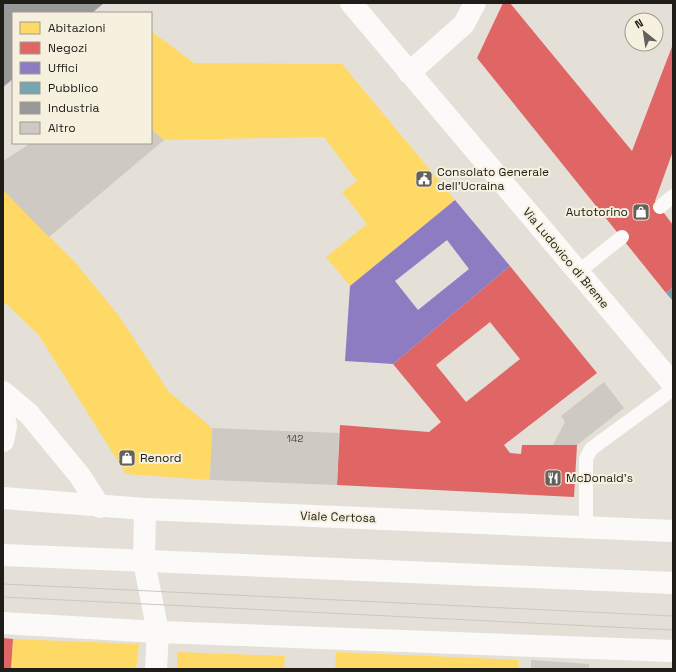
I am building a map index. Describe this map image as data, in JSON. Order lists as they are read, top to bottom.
{
  "streets": {
    "street": ["Via Ludovico di Breme", "Viale Certosa"]
  },
  "places": {
    "public building": ["Consolato Generale dell'Ucraina"],
    "shop": ["Autotorino", "Renord"],
    "restaurant": ["McDonald's"]
  },
  "house_numbers": ["142"],
  "legend": [
    "Abitazioni",
    "Negozi",
    "Uffici",
    "Pubblico",
    "Industria",
    "Altro"
  ],
  "north": "top left"
}
